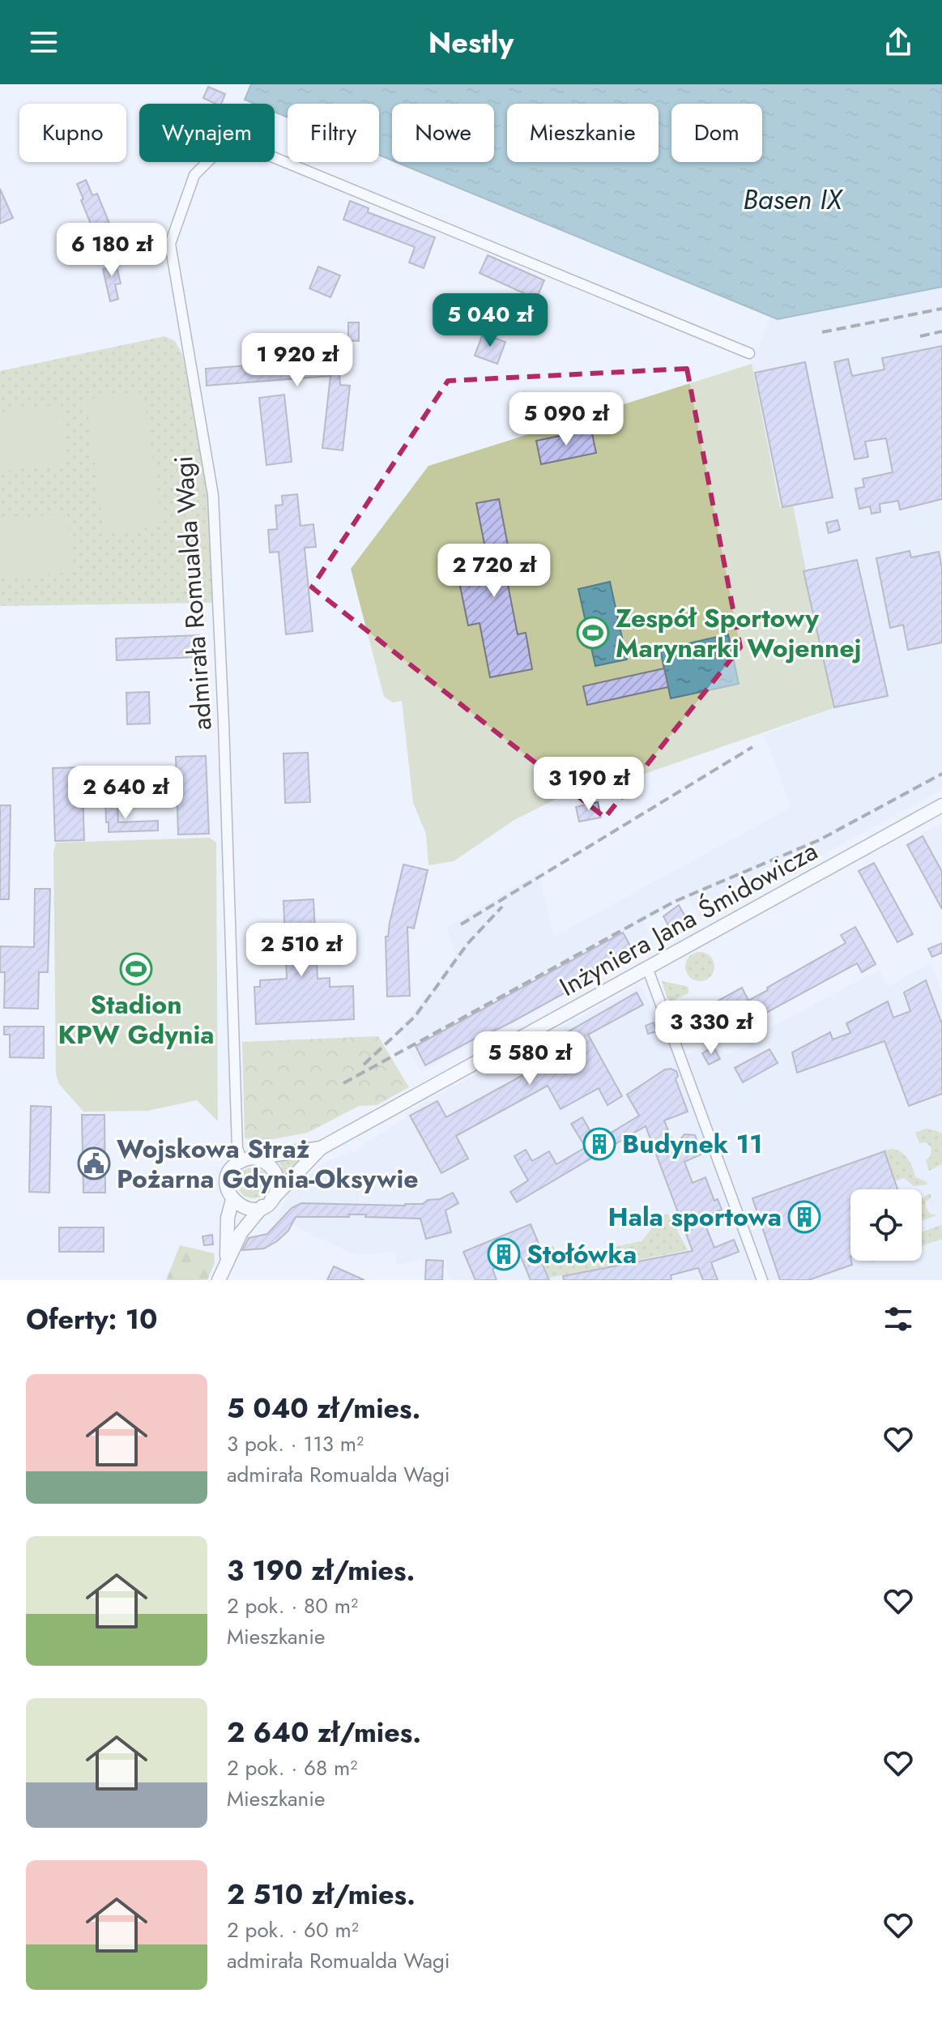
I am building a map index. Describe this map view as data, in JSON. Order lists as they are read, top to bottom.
{
  "streets": {
    "street": ["admirała Romualda Wagi", "Inżyniera Jana Śmidowicza"]
  },
  "crossings": [
    ["admirała Romualda Wagi", "Inżyniera Jana Śmidowicza"]
  ],
  "water": ["Basen IX"],
  "places": {
    "sports": ["Zespół Sportowy Marynarki Wojennej", "Stadion KPW Gdynia"],
    "building": ["Budynek 11", "Hala sportowa", "Stołówka"],
    "public building": ["Wojskowa Straż Pożarna Gdynia-Oksywie"]
  },
  "page": {
    "header": "Nestly",
    "chip": [
      "Kupno",
      "Wynajem",
      "Filtry",
      "Nowe",
      "Mieszkanie",
      "Dom"
    ],
    "price": [
      "6 180 zł",
      "5 040 zł",
      "1 920 zł",
      "5 090 zł",
      "2 720 zł",
      "3 190 zł",
      "2 640 zł",
      "2 510 zł",
      "3 330 zł",
      "5 580 zł"
    ],
    "heading": "Oferty: 10",
    "list": [
      {
        "name": "5 040 zł/mies.",
        "note": "3 pok. · 113 m² · admirała Romualda Wagi"
      },
      {
        "name": "3 190 zł/mies.",
        "note": "2 pok. · 80 m² · Mieszkanie"
      },
      {
        "name": "2 640 zł/mies.",
        "note": "2 pok. · 68 m² · Mieszkanie"
      },
      {
        "name": "2 510 zł/mies.",
        "note": "2 pok. · 60 m² · admirała Romualda Wagi"
      }
    ]
  }
}
